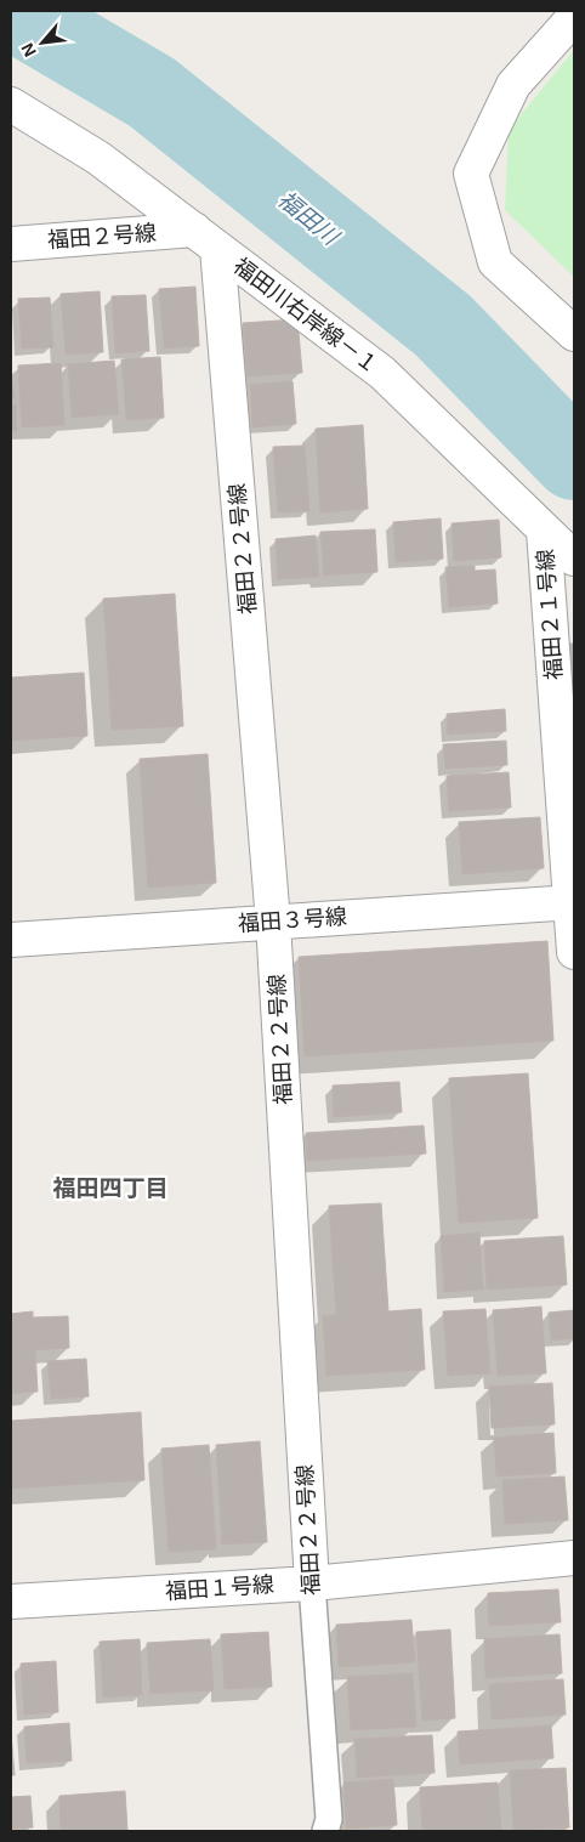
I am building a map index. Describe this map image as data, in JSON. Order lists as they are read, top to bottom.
{
  "streets": {
    "street": [
      "福田２号線",
      "福田川右岸線－１",
      "福田２２号線",
      "福田２１号線",
      "福田３号線",
      "福田１号線"
    ]
  },
  "crossings": [
    ["福田２号線", "福田川右岸線－１"],
    ["福田２号線", "福田２２号線"],
    ["福田川右岸線－１", "福田２２号線"],
    ["福田川右岸線－１", "福田２１号線"],
    ["福田２２号線", "福田３号線"],
    ["福田２２号線", "福田１号線"],
    ["福田２１号線", "福田３号線"]
  ],
  "districts": ["福田四丁目"],
  "water": ["福田川"],
  "north": "bottom left"
}
